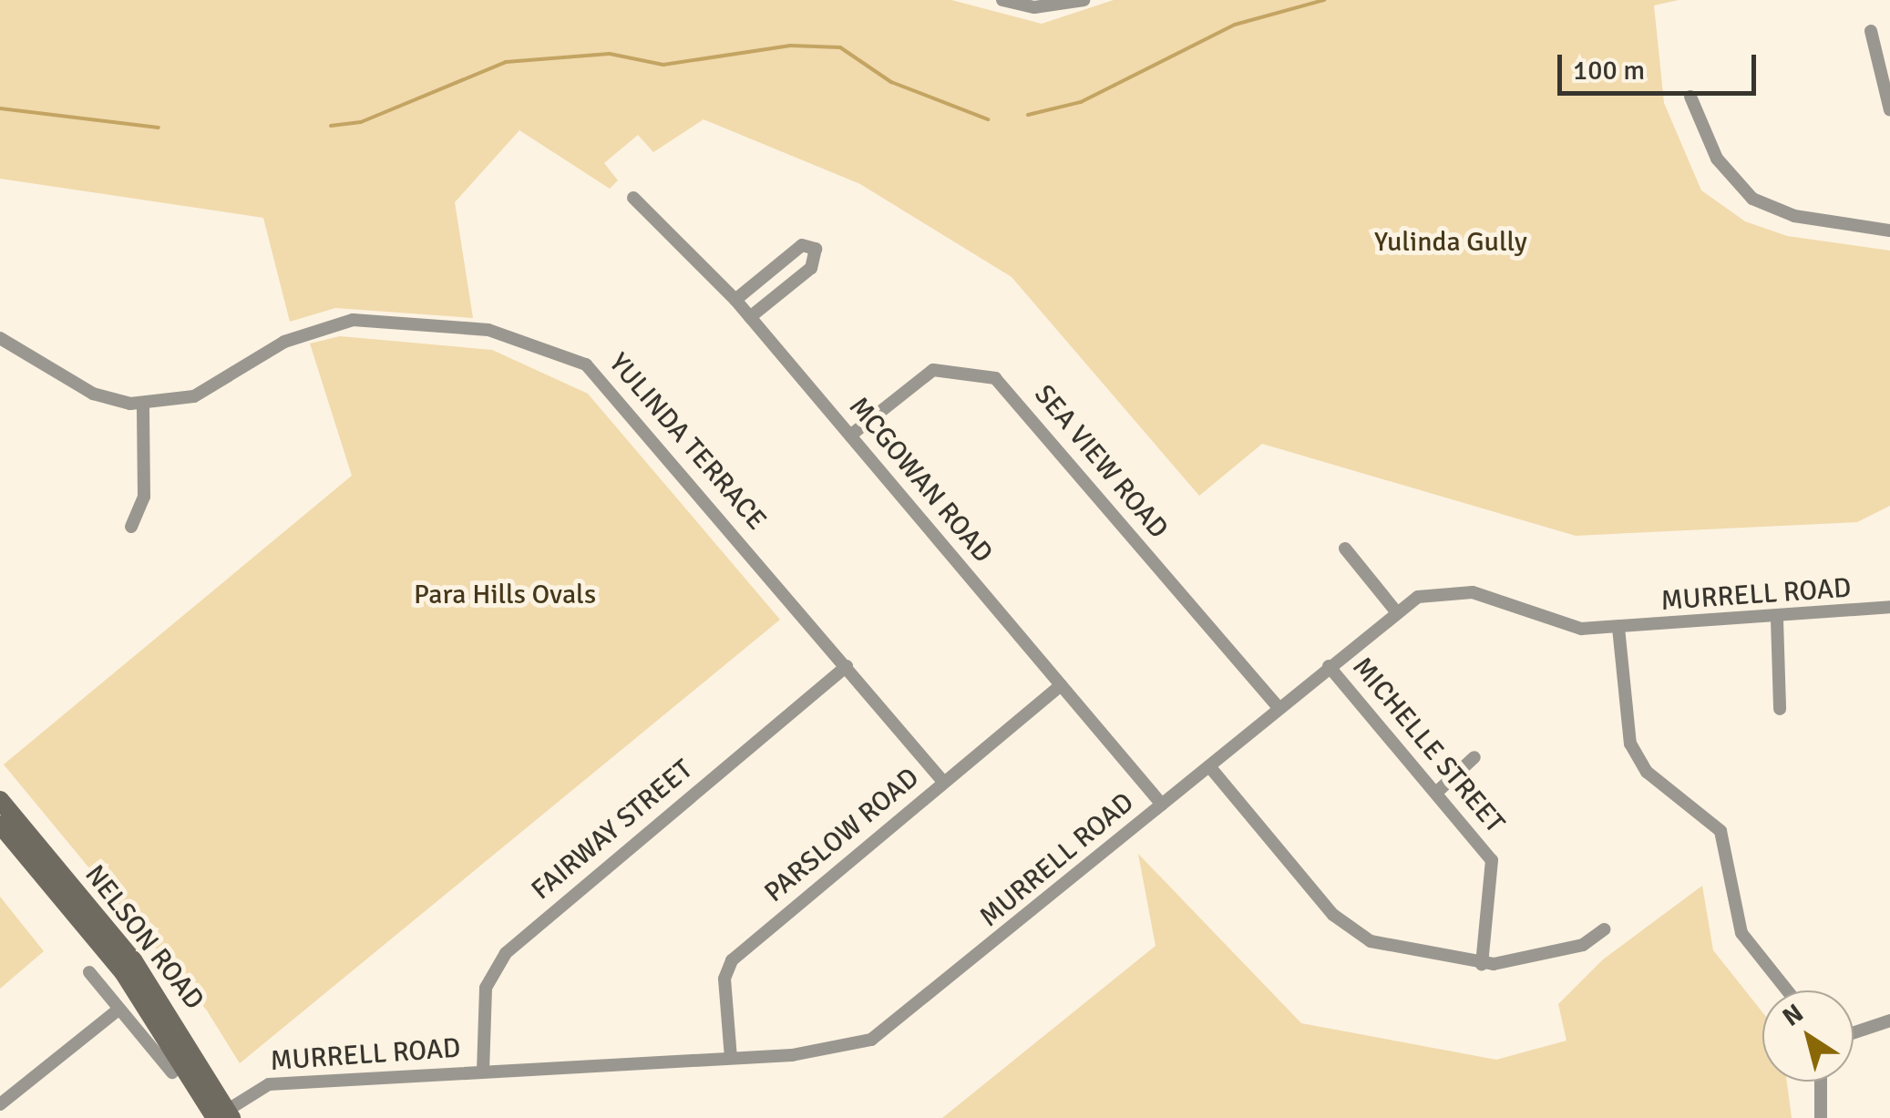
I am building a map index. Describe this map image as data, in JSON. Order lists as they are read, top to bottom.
{
  "streets": {
    "main road": ["NELSON ROAD"],
    "street": [
      "YULINDA TERRACE",
      "SEA VIEW ROAD",
      "MCGOWAN ROAD",
      "MURRELL ROAD",
      "MICHELLE STREET",
      "FAIRWAY STREET",
      "PARSLOW ROAD"
    ]
  },
  "crossings": [
    ["YULINDA TERRACE", "FAIRWAY STREET"],
    ["YULINDA TERRACE", "PARSLOW ROAD"],
    ["SEA VIEW ROAD", "MCGOWAN ROAD"],
    ["SEA VIEW ROAD", "MURRELL ROAD"],
    ["MCGOWAN ROAD", "MURRELL ROAD"],
    ["MCGOWAN ROAD", "PARSLOW ROAD"],
    ["MURRELL ROAD", "MICHELLE STREET"],
    ["MURRELL ROAD", "FAIRWAY STREET"],
    ["MURRELL ROAD", "PARSLOW ROAD"],
    ["MURRELL ROAD", "NELSON ROAD"]
  ],
  "parks": ["Yulinda Gully", "Para Hills Ovals"],
  "scale_bar": "100 m",
  "north": "top left"
}
